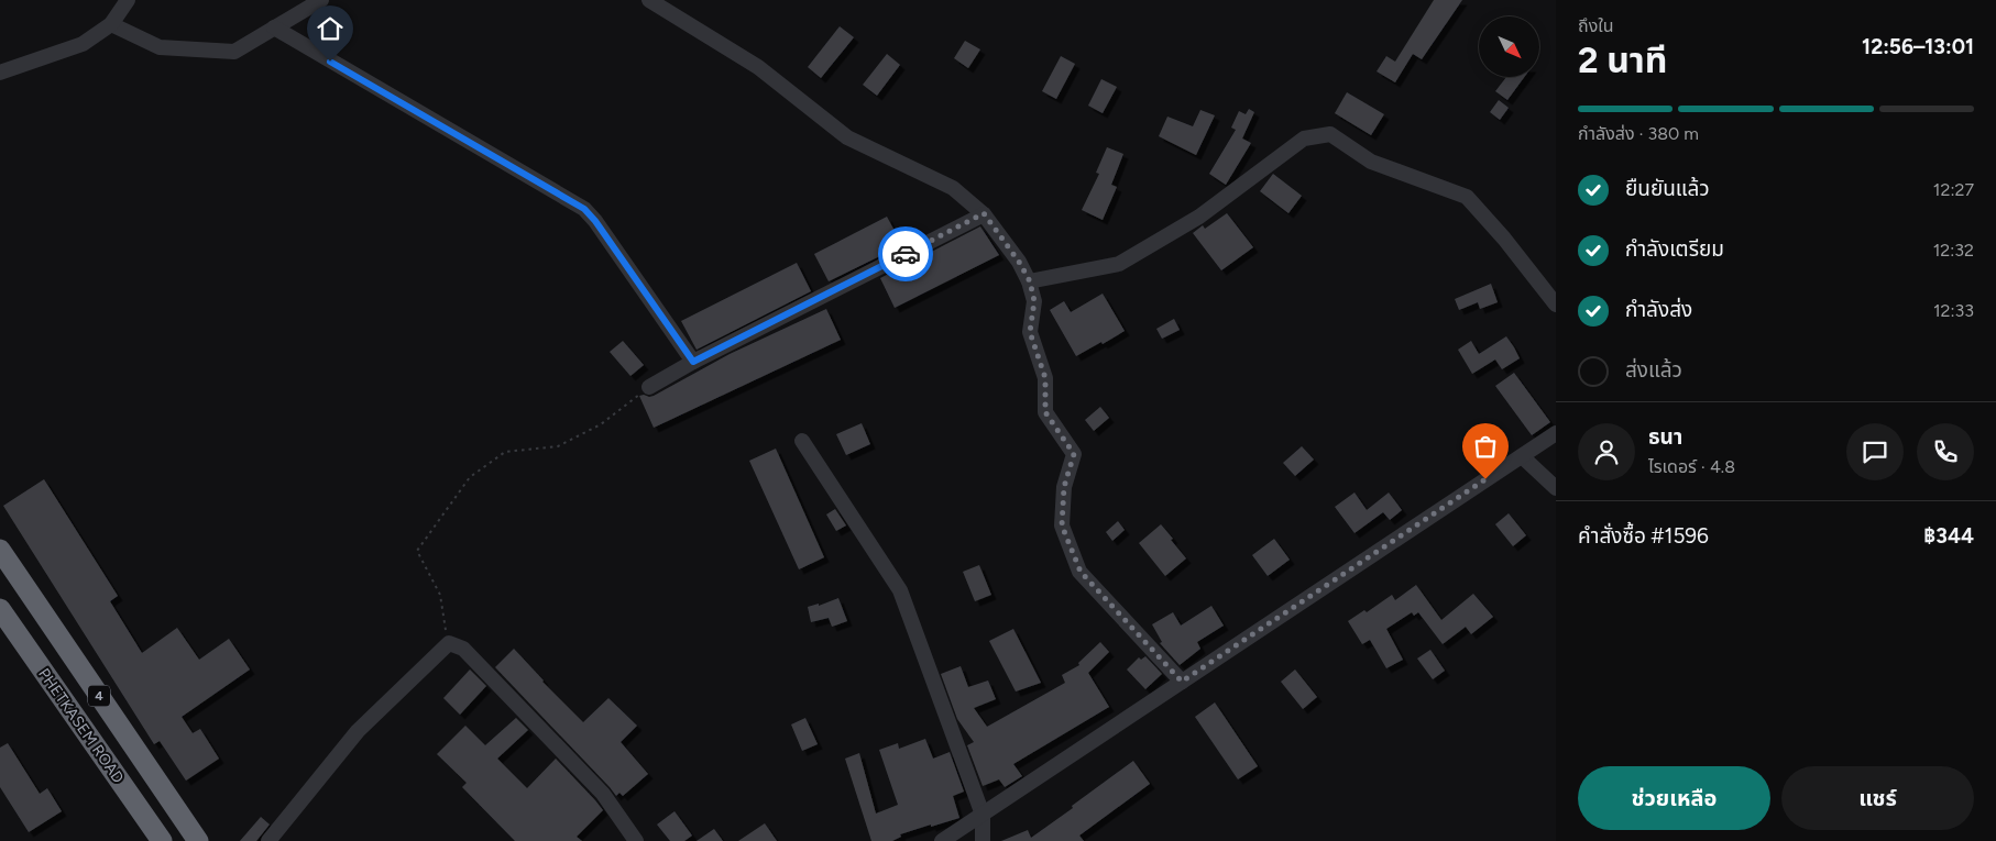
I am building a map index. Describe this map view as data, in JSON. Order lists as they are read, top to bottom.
{
  "streets": {
    "highway": ["4", "PHETKASEM ROAD"]
  },
  "north": "bottom right",
  "page": {
    "heading": ["2 นาที", "ถึงใน", "12:56–13:01"],
    "panel": [
      "ธนา",
      "ไรเดอร์ · 4.8",
      "คำสั่งซื้อ #1596",
      "฿344"
    ],
    "bar": "กำลังส่ง · 380 m",
    "list": [
      ["ยืนยันแล้ว", "12:27"],
      ["กำลังเตรียม", "12:32"],
      ["กำลังส่ง", "12:33"],
      "ส่งแล้ว"
    ],
    "buttons": ["ช่วยเหลือ", "แชร์"]
  }
}
